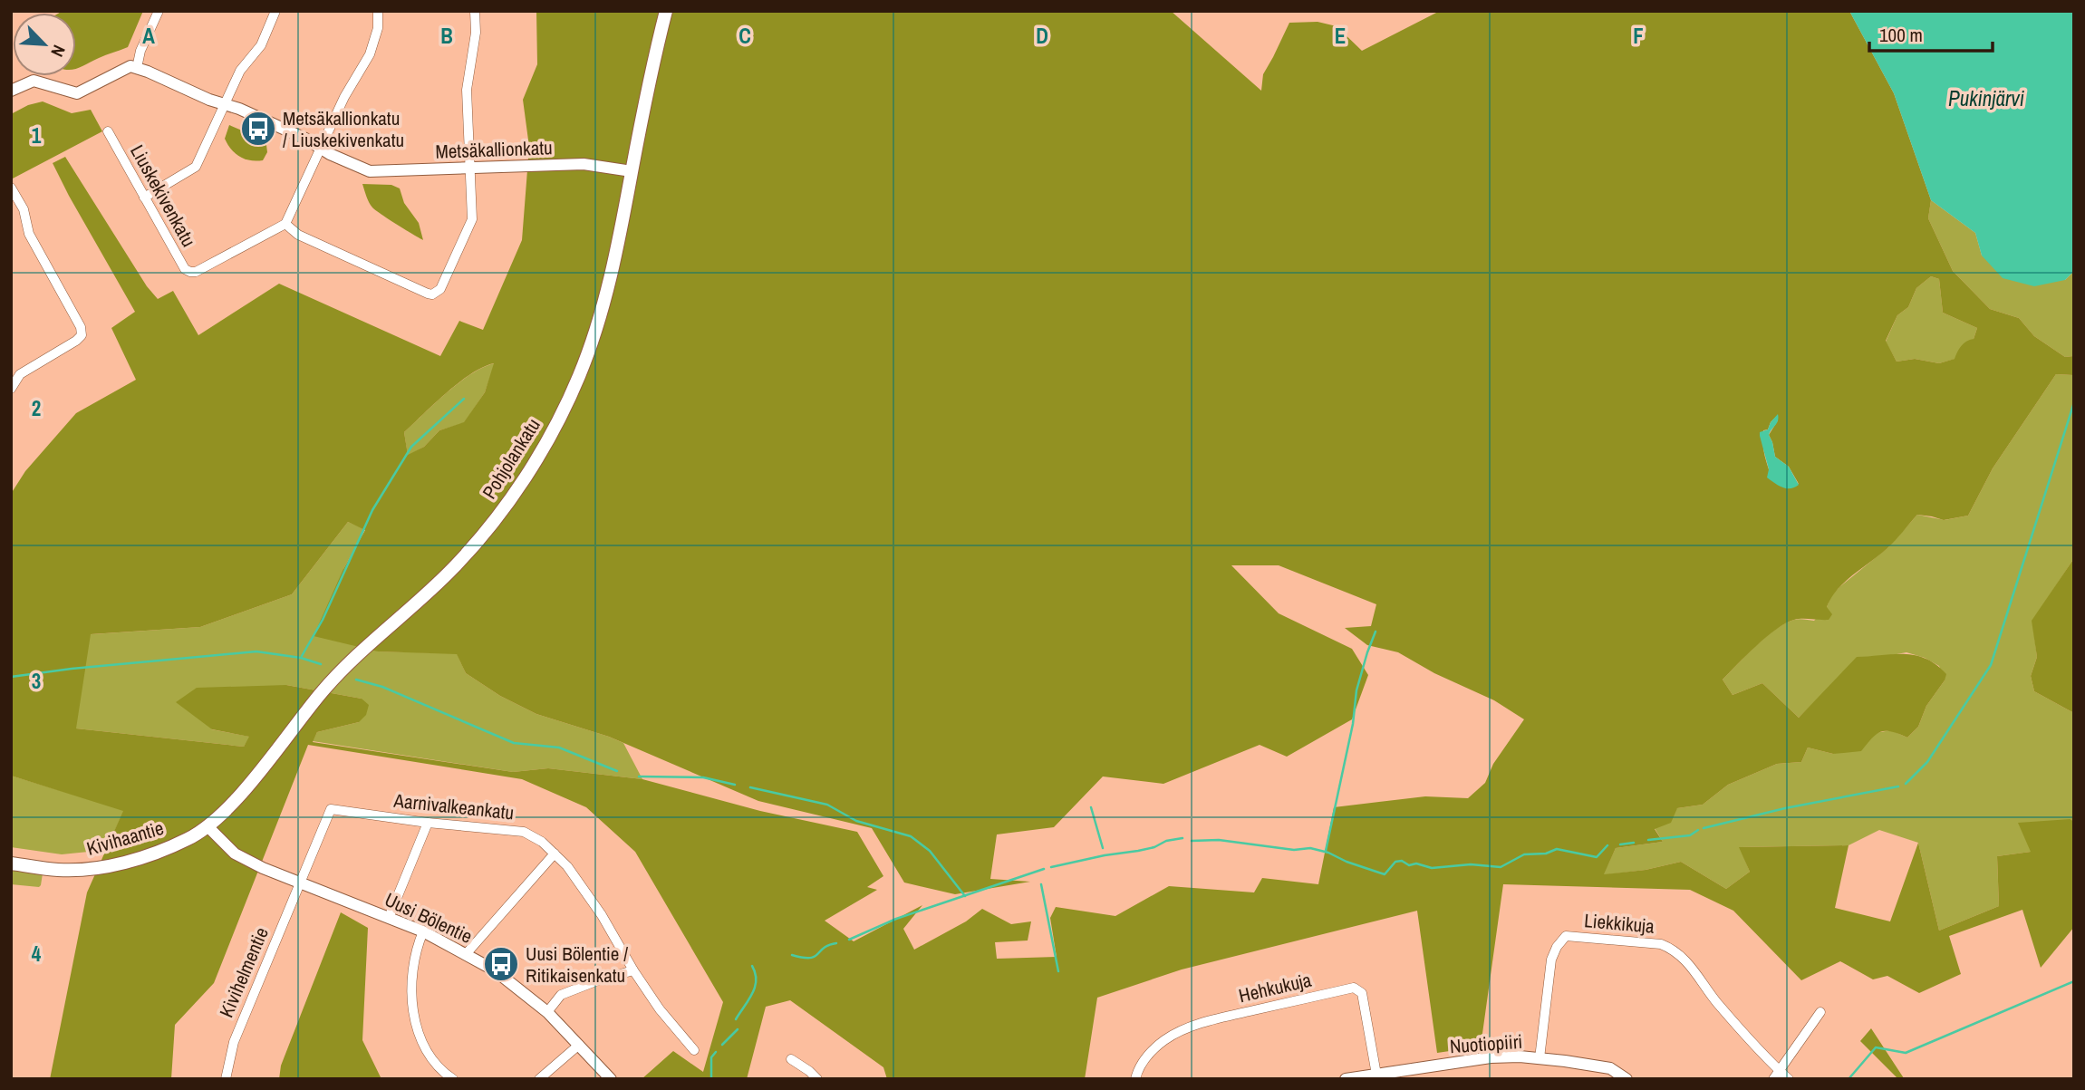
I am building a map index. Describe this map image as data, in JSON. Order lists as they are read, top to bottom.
{
  "streets": {
    "main road": ["Pohjolankatu", "Kivihaantie"],
    "street": [
      "Metsäkallionkatu",
      "Liuskekivenkatu",
      "Aarnivalkeankatu",
      "Uusi Bölentie",
      "Liekkikuja",
      "Kivihelmentie",
      "Hehkukuja",
      "Nuotiopiiri"
    ]
  },
  "crossings": [
    ["Metsäkallionkatu", "Pohjolankatu"],
    ["Pohjolankatu", "Kivihaantie"],
    ["Pohjolankatu", "Uusi Bölentie"],
    ["Aarnivalkeankatu", "Uusi Bölentie"],
    ["Aarnivalkeankatu", "Kivihelmentie"],
    ["Kivihaantie", "Uusi Bölentie"],
    ["Uusi Bölentie", "Kivihelmentie"],
    ["Liekkikuja", "Nuotiopiiri"],
    ["Hehkukuja", "Nuotiopiiri"]
  ],
  "water": ["Pukinjärvi"],
  "places": {
    "bus stop": ["Metsäkallionkatu / Liuskekivenkatu", "Uusi Bölentie / Ritikaisenkatu"]
  },
  "scale_bar": "100 m",
  "north": "bottom right",
  "grid": {
    "columns": [
      "A",
      "B",
      "C",
      "D",
      "E",
      "F"
    ],
    "rows": [
      "1",
      "2",
      "3",
      "4"
    ]
  }
}
